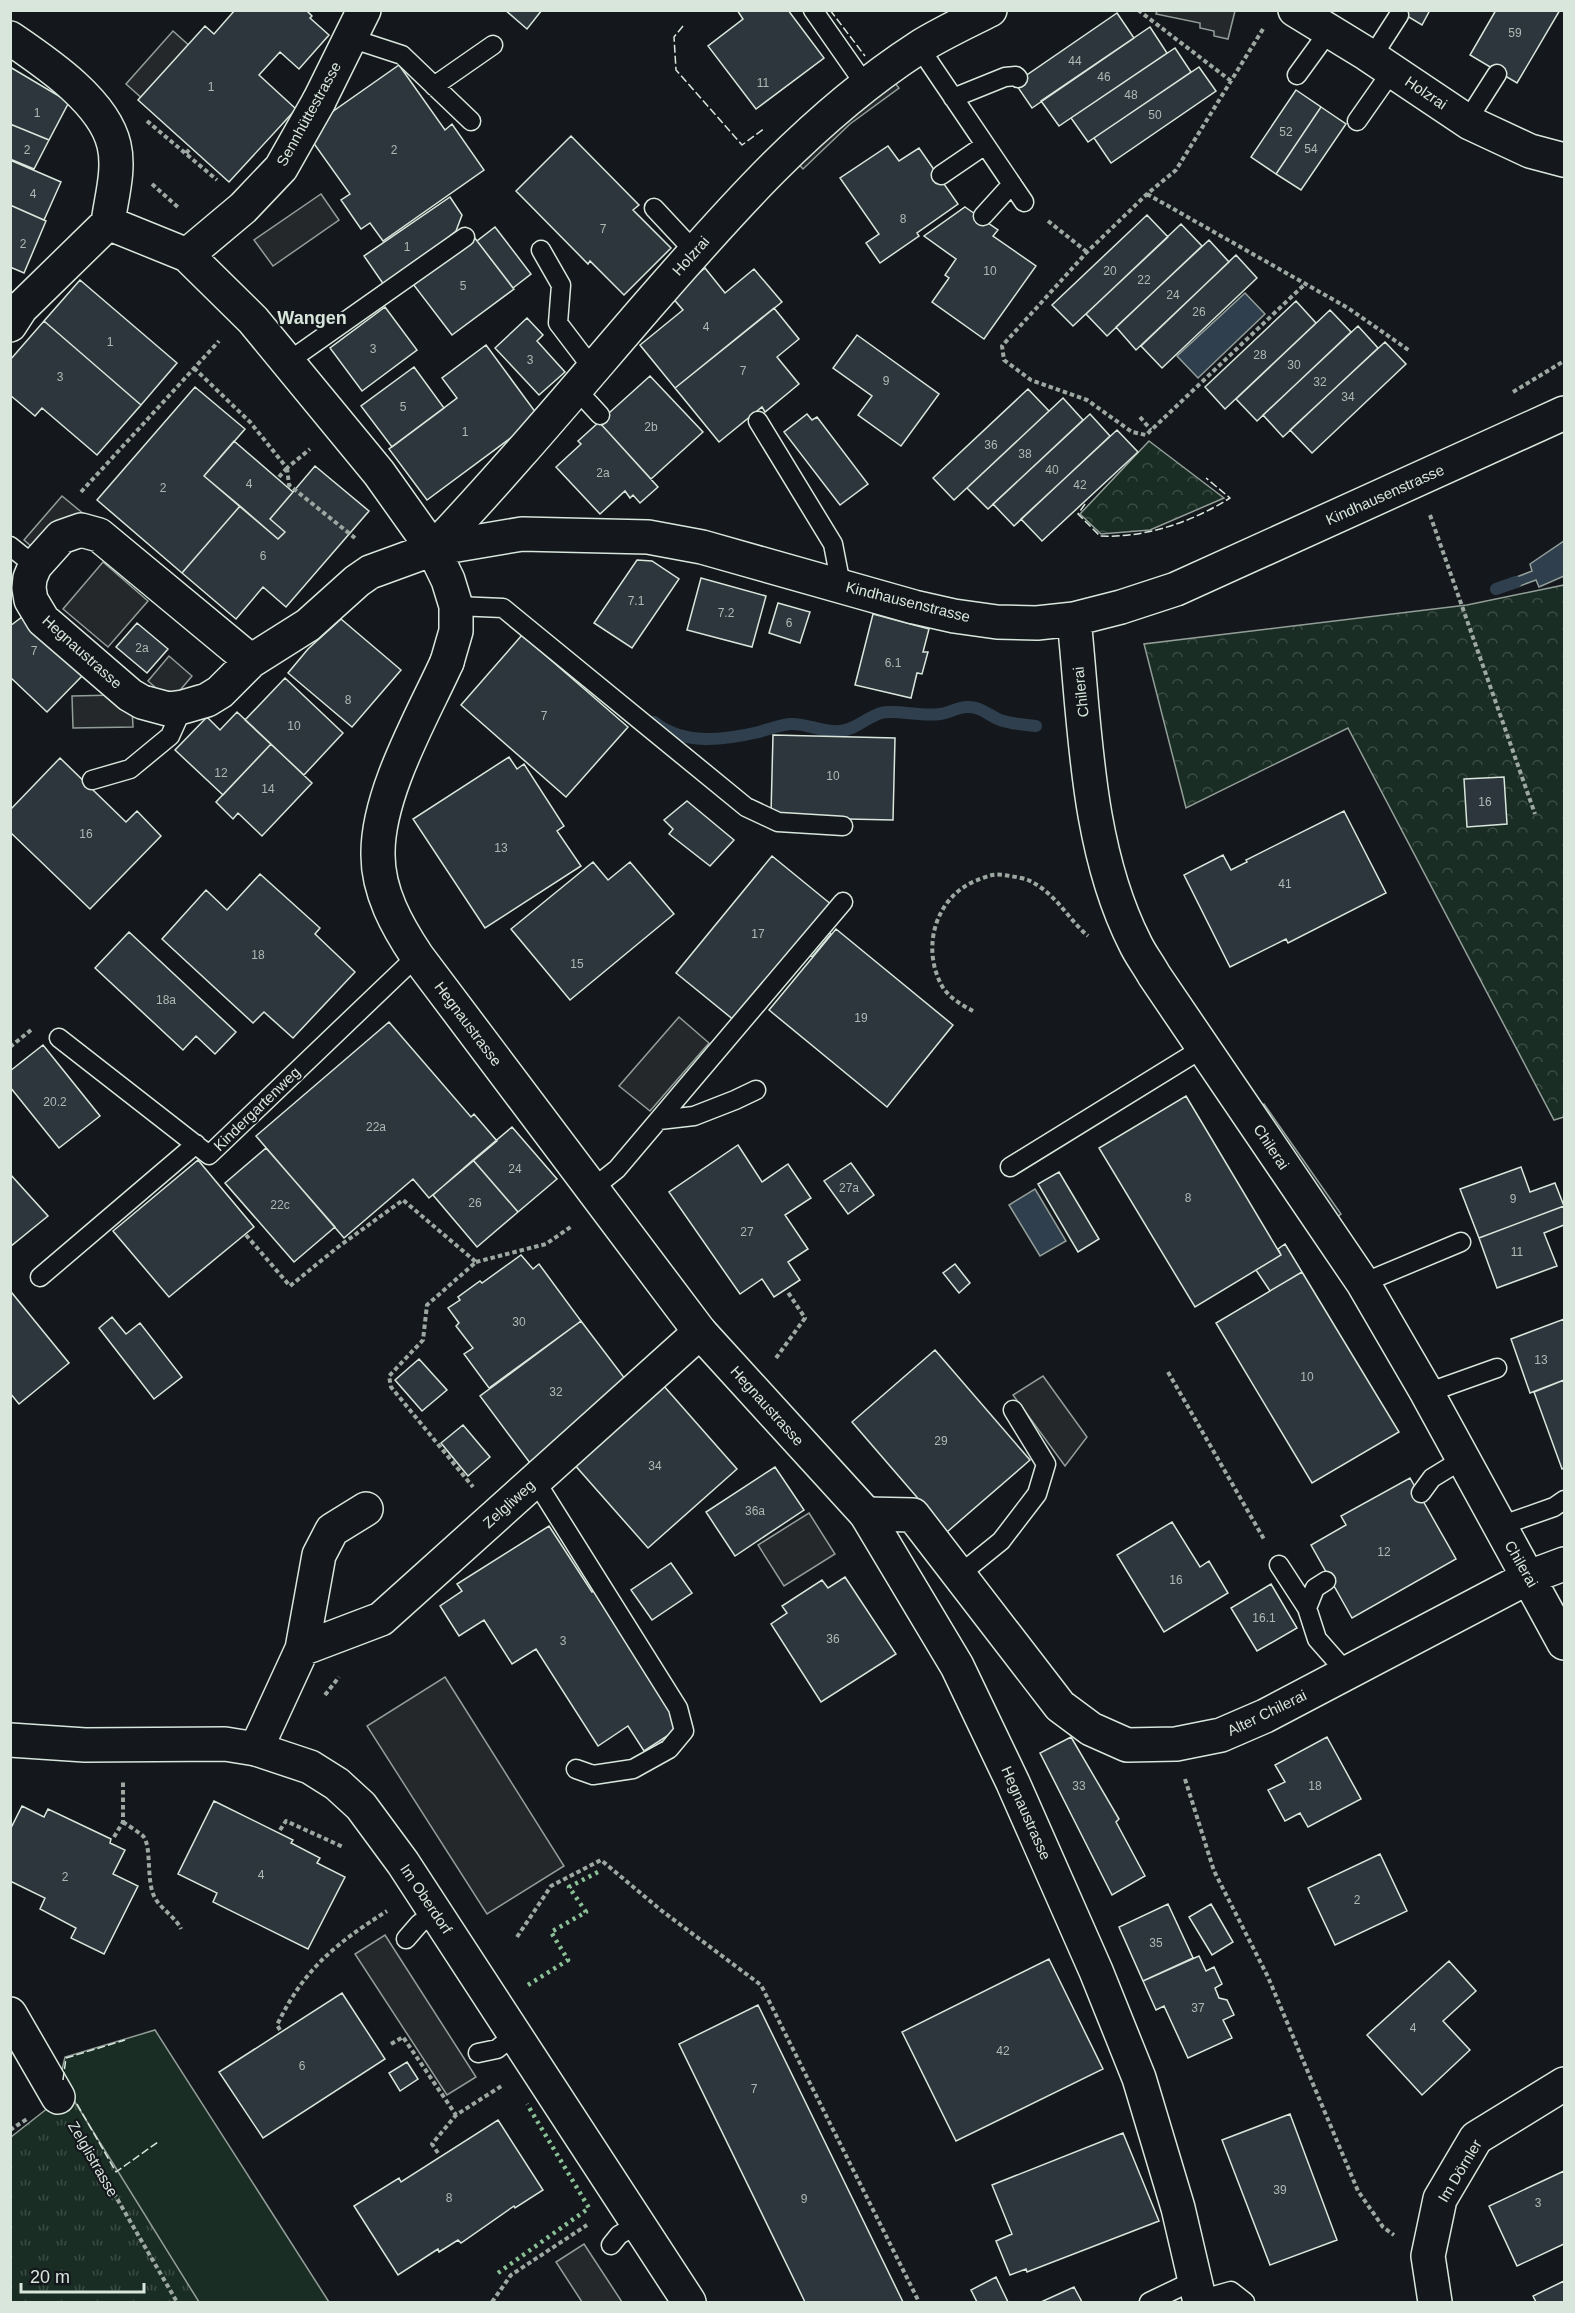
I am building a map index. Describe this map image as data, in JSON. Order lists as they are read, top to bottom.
{
  "streets": {
    "street": [
      "Holzrai",
      "Sennhüttestrasse",
      "Kindhausenstrasse",
      "Hegnaustrasse",
      "Chilerai",
      "Zelgliweg",
      "Alter Chilerai",
      "Im Oberdorf",
      "Im Dörnler"
    ],
    "lane": ["Kindergartenweg"],
    "path": ["Zelglistrasse"]
  },
  "crossings": [
    ["Holzrai", "Kindhausenstrasse"],
    ["Holzrai", "Hegnaustrasse"],
    ["Sennhüttestrasse", "Hegnaustrasse"],
    ["Kindhausenstrasse", "Hegnaustrasse"],
    ["Kindhausenstrasse", "Chilerai"],
    ["Hegnaustrasse", "Kindergartenweg"],
    ["Hegnaustrasse", "Zelgliweg"],
    ["Hegnaustrasse", "Alter Chilerai"],
    ["Chilerai", "Alter Chilerai"]
  ],
  "districts": ["Wangen"],
  "house_numbers": [
    "59",
    "44",
    "46",
    "11",
    "1",
    "48",
    "1",
    "50",
    "52",
    "54",
    "2",
    "2",
    "4",
    "8",
    "7",
    "2",
    "1",
    "10",
    "20",
    "22",
    "5",
    "24",
    "26",
    "4",
    "1",
    "3",
    "28",
    "3",
    "30",
    "7",
    "3",
    "9",
    "32",
    "34",
    "5",
    "2b",
    "1",
    "36",
    "38",
    "40",
    "2a",
    "4",
    "42",
    "2",
    "6",
    "7.1",
    "7.2",
    "6",
    "2a",
    "7",
    "6.1",
    "8",
    "7",
    "10",
    "12",
    "10",
    "14",
    "16",
    "16",
    "13",
    "41",
    "17",
    "18",
    "15",
    "18a",
    "19",
    "20.2",
    "22a",
    "24",
    "27a",
    "8",
    "9",
    "26",
    "22c",
    "27",
    "11",
    "30",
    "13",
    "10",
    "32",
    "29",
    "34",
    "36a",
    "12",
    "16",
    "16.1",
    "36",
    "3",
    "33",
    "18",
    "4",
    "2",
    "2",
    "35",
    "37",
    "4",
    "42",
    "6",
    "7",
    "39",
    "8",
    "9",
    "3"
  ],
  "scale_bar": "20 m"
}
